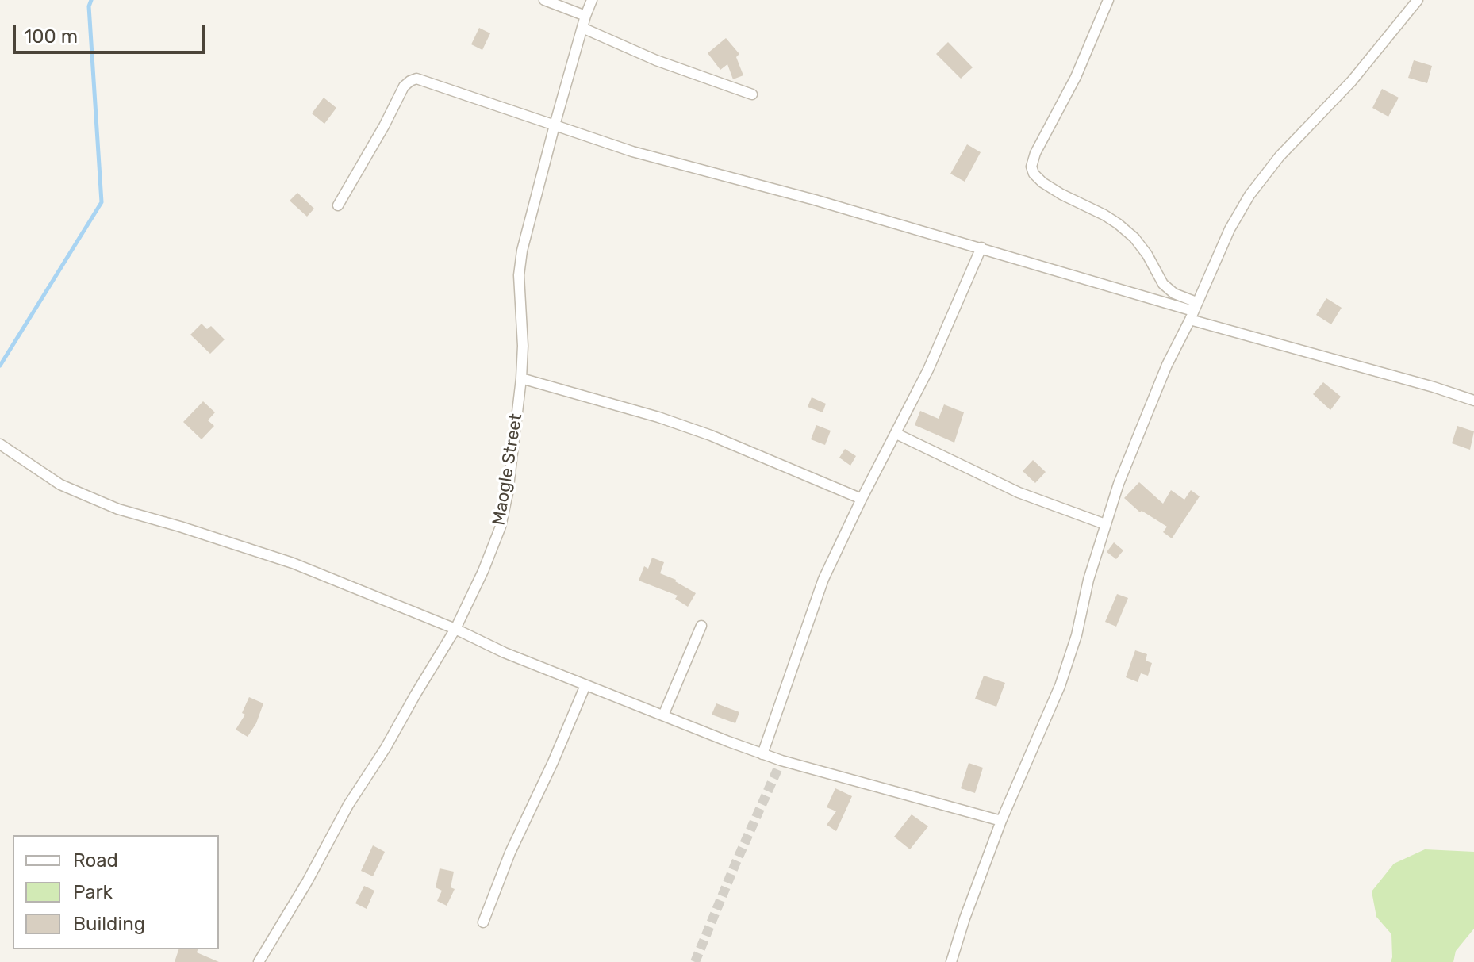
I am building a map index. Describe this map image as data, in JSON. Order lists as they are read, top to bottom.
{
  "streets": {
    "street": ["Maogle Street"]
  },
  "legend": ["Road", "Park", "Building"],
  "scale_bar": "100 m"
}
